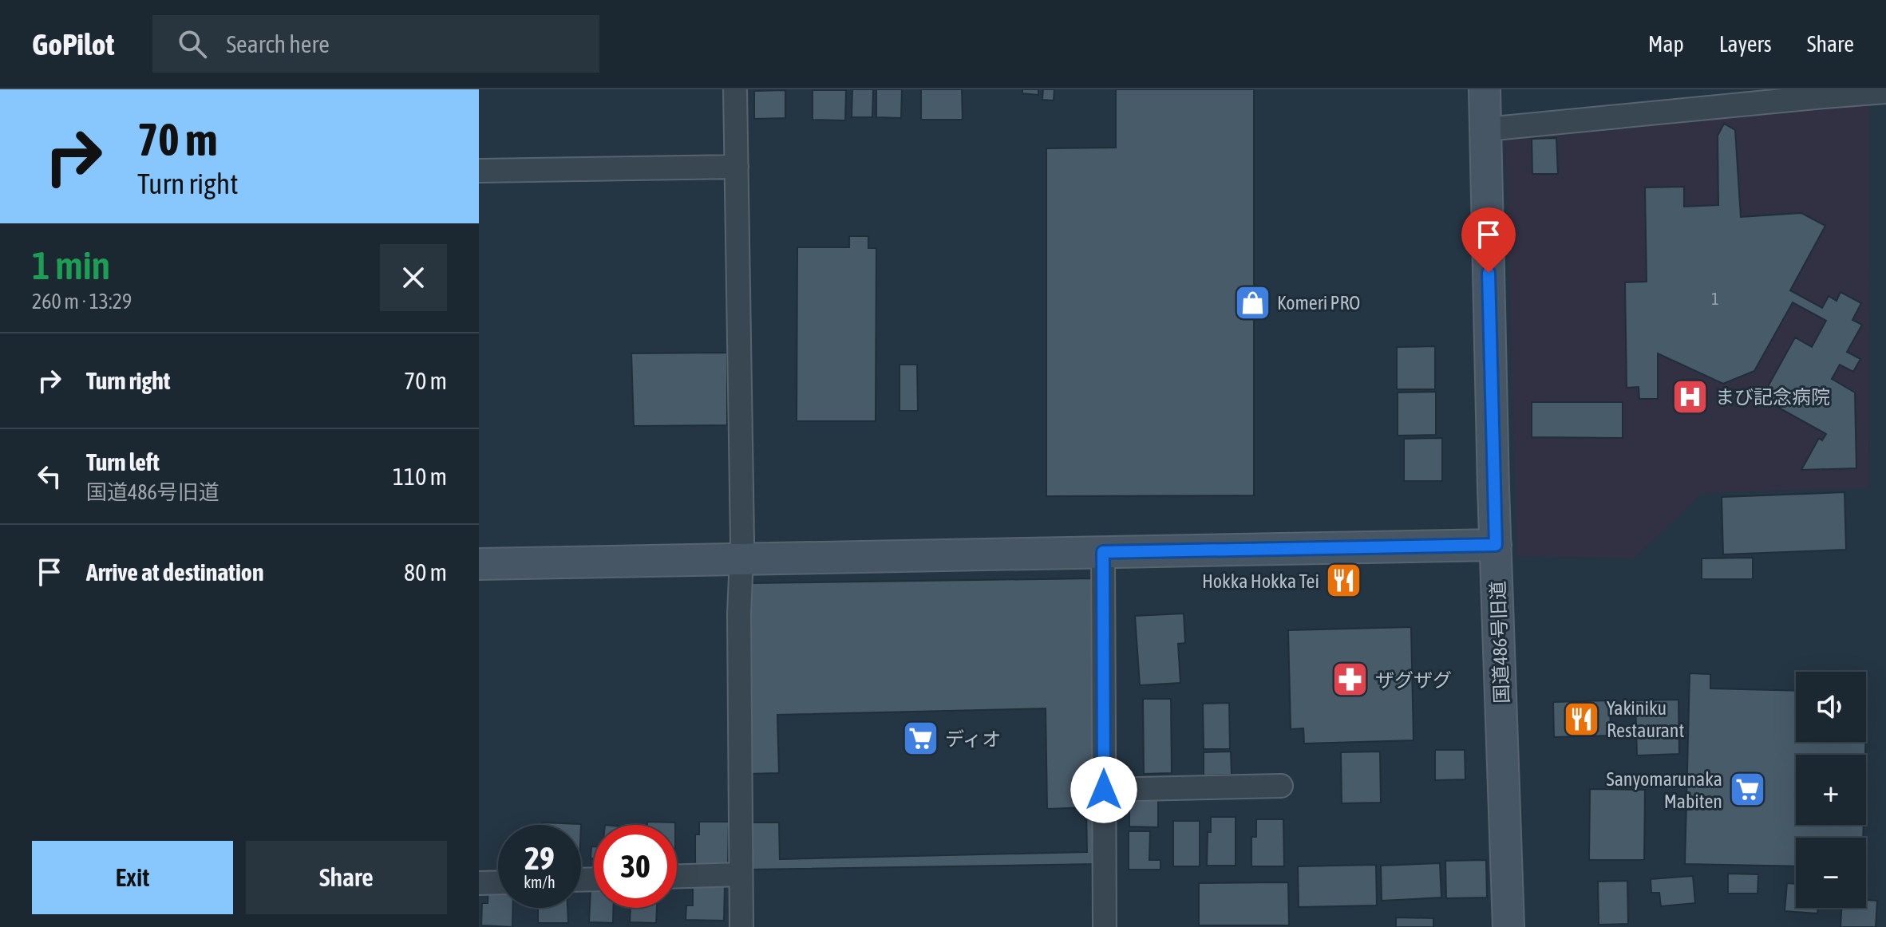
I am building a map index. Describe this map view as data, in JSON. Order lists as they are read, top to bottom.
{
  "streets": {
    "street": ["国道486号旧道"]
  },
  "places": {
    "shop": ["Komeri PRO"],
    "hospital": ["まび記念病院"],
    "restaurant": ["Hokka Hokka Tei", "Yakiniku Restaurant"],
    "pharmacy": ["ザグザグ"],
    "supermarket": ["ディオ", "Sanyomarunaka Mabiten"]
  },
  "house_numbers": ["1"],
  "page": {
    "header": "GoPilot",
    "search": "Search here",
    "nav": ["Map", "Layers", "Share"],
    "turn": ["70 m", "Turn right"],
    "heading": ["1 min", "260 m · 13:29"],
    "list": [
      {
        "name": "Turn right",
        "value": "70 m"
      },
      {
        "name": "Turn left",
        "note": "国道486号旧道",
        "value": "110 m"
      },
      {
        "name": "Arrive at destination",
        "value": "80 m"
      }
    ],
    "map_buttons": ["+", "−"],
    "speed": "29 km/h",
    "limit": "30",
    "buttons": ["Exit", "Share"]
  }
}
